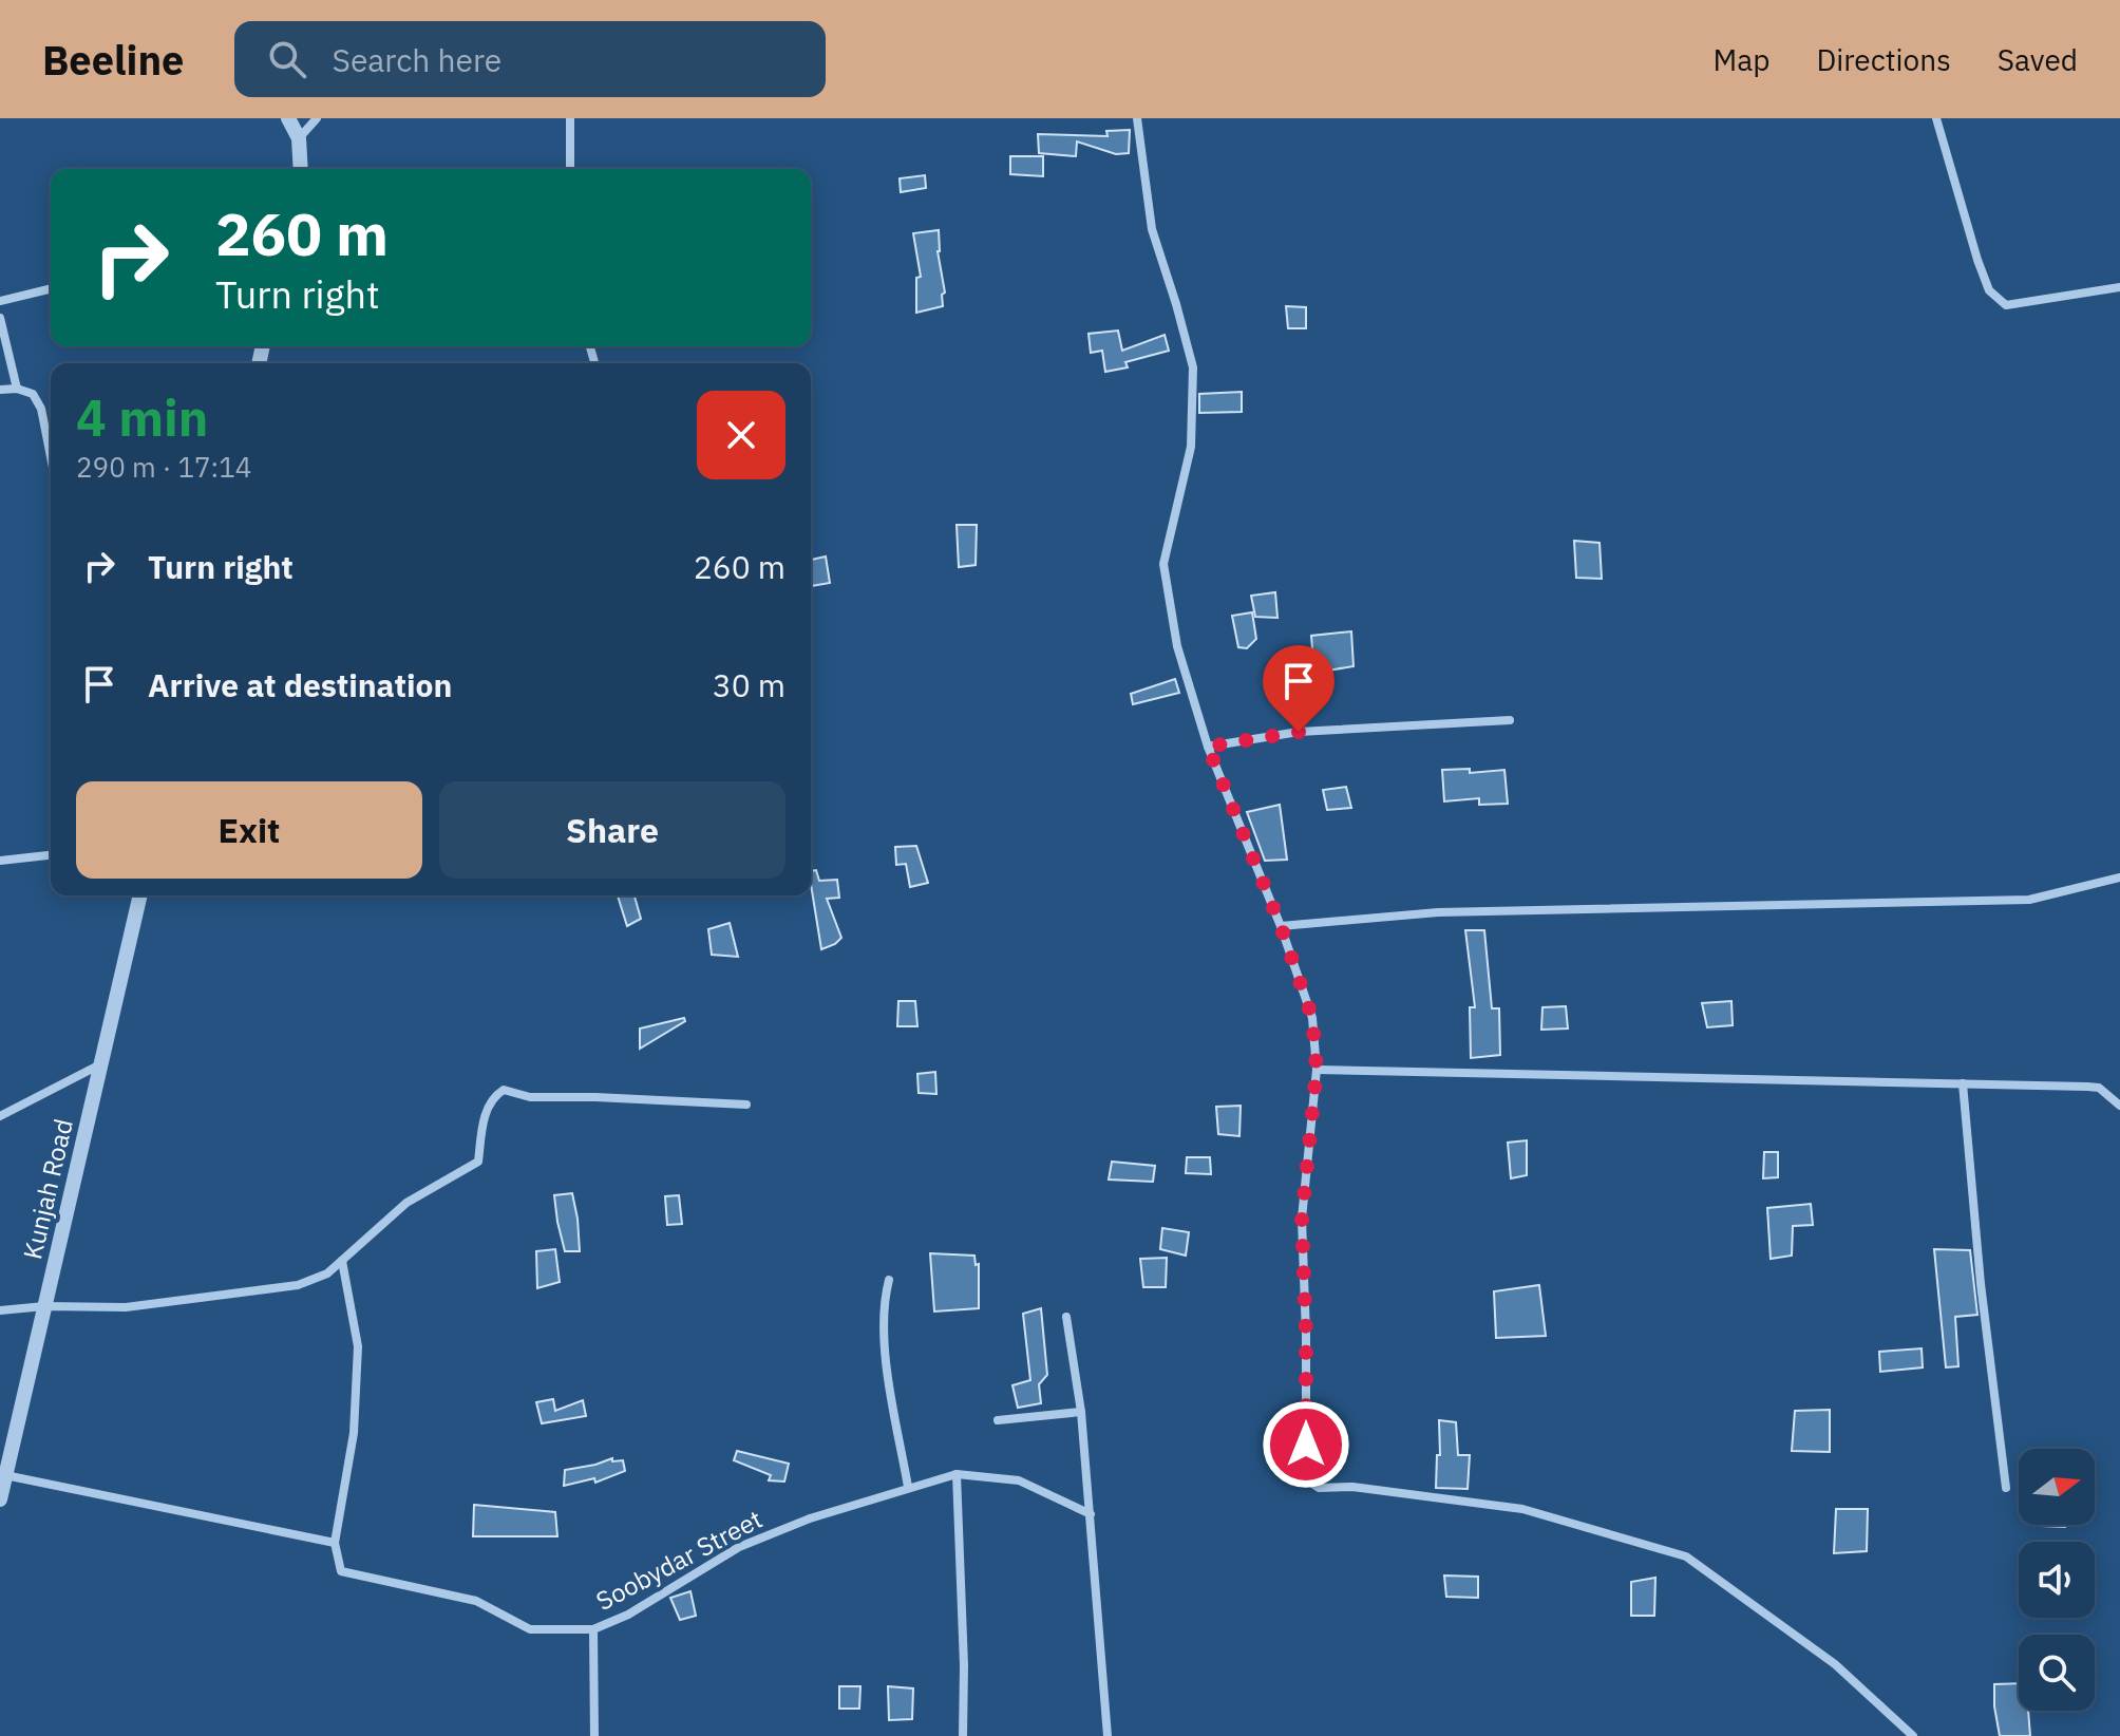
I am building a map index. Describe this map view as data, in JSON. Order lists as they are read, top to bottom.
{
  "streets": {
    "street": ["Kunjah Road", "Soobydar Street"]
  },
  "north": "right",
  "page": {
    "header": "Beeline",
    "search": "Search here",
    "nav": ["Map", "Directions", "Saved"],
    "turn": ["260 m", "Turn right"],
    "heading": ["4 min", "290 m · 17:14"],
    "list": [
      {
        "name": "Turn right",
        "value": "260 m"
      },
      {
        "name": "Arrive at destination",
        "value": "30 m"
      }
    ],
    "buttons": ["Exit", "Share"]
  }
}
